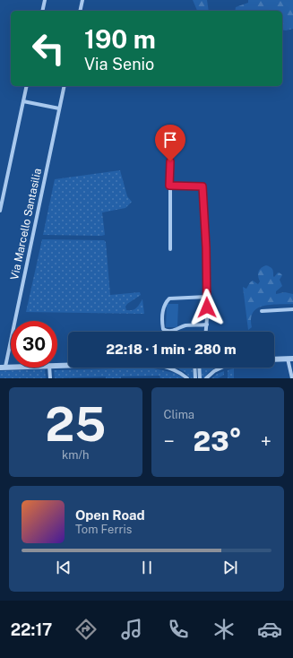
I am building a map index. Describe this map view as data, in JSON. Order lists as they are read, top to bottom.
{
  "streets": {
    "street": ["Via Marcello Santasilia"]
  },
  "page": {
    "turn": ["190 m", "Via Senio"],
    "limit": "30",
    "trip": "22:18 · 1 min · 280 m",
    "tile": [
      ["25", "km/h"],
      "Clima"
    ],
    "heat": ["−", "23°", "+"],
    "song": ["Open Road", "Tom Ferris"],
    "tabs": "22:17"
  }
}
